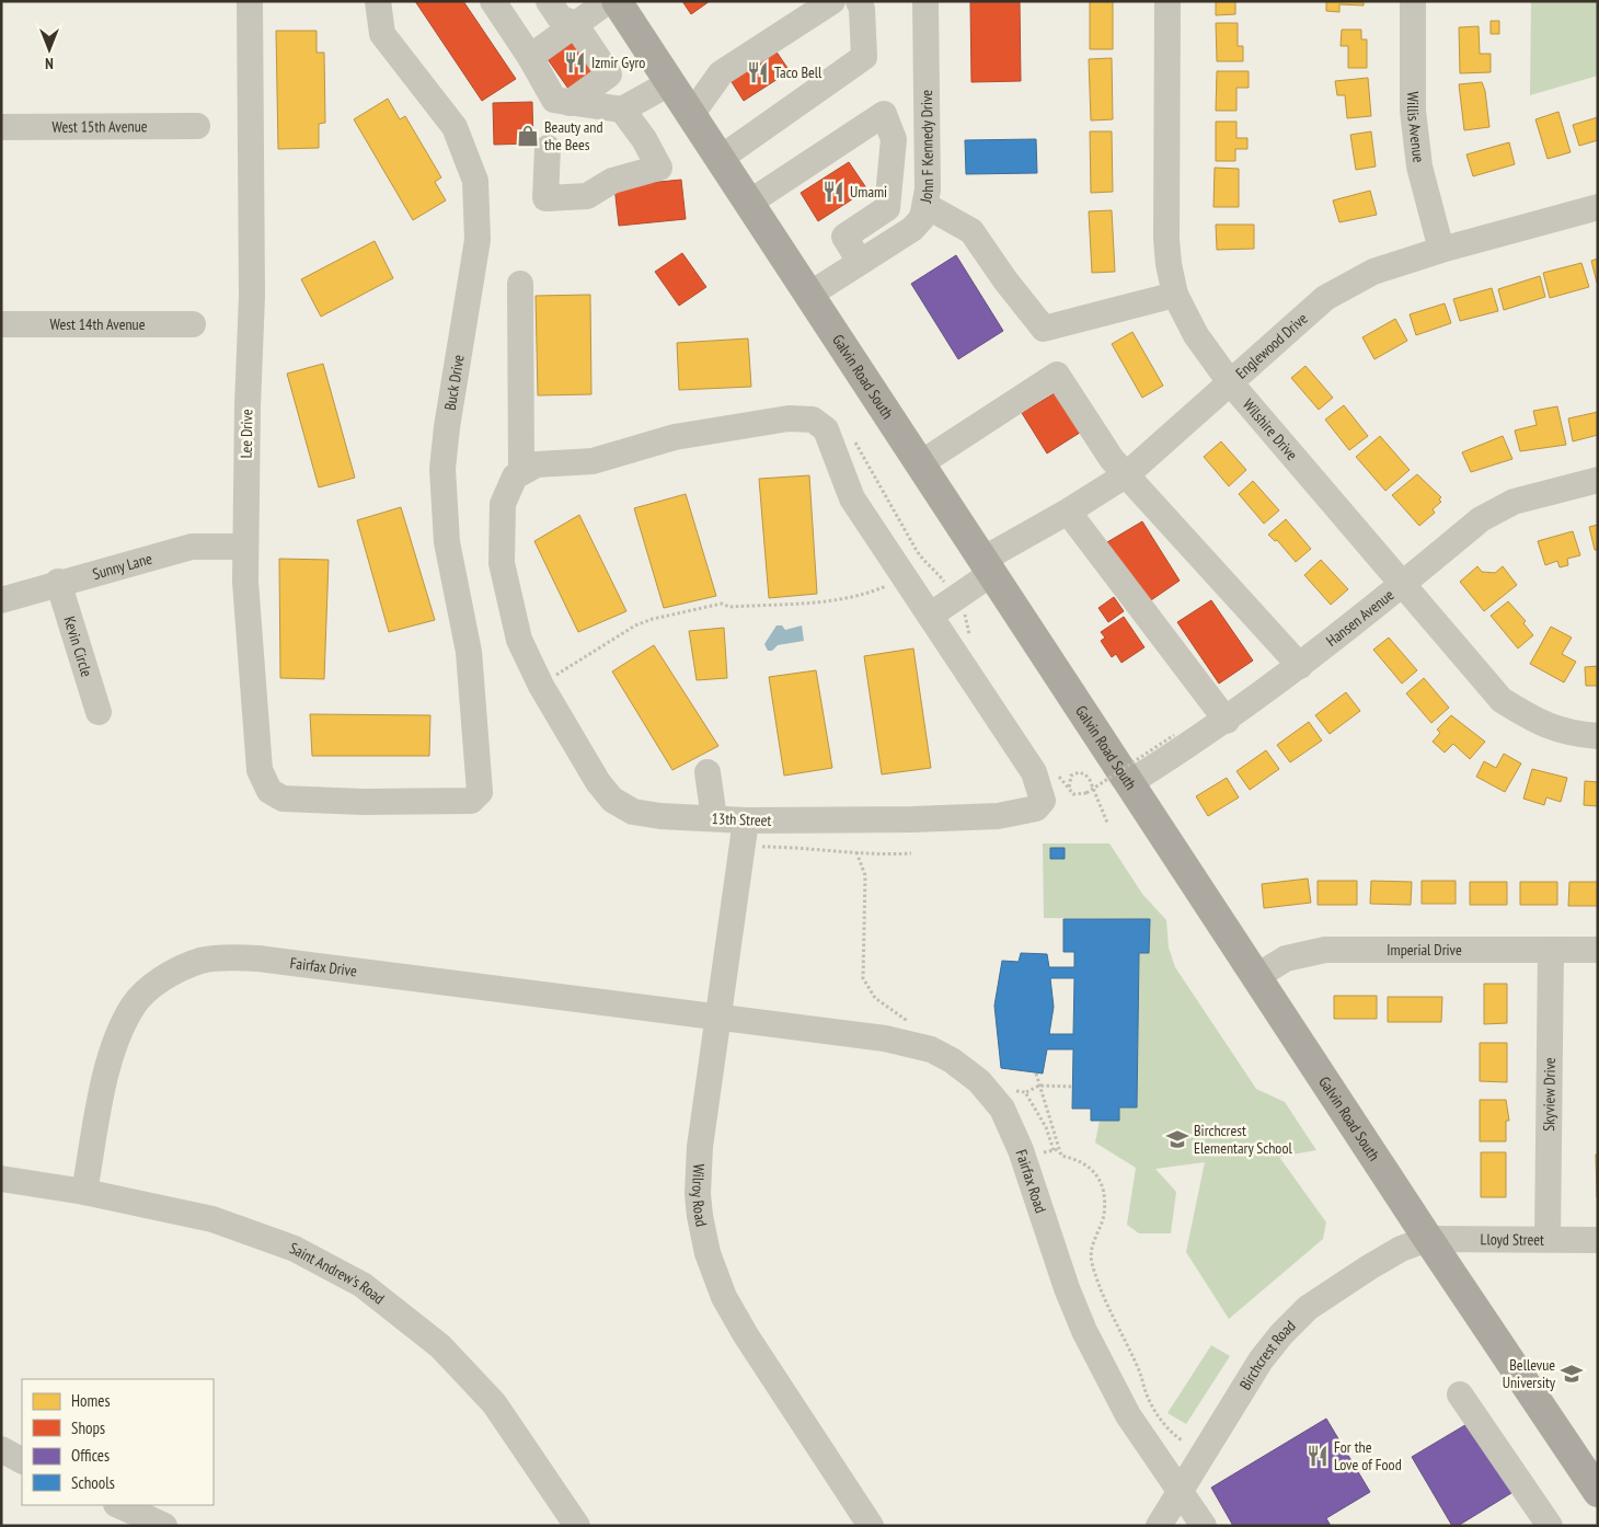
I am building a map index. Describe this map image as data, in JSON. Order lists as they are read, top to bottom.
{
  "streets": {
    "main road": ["Galvin Road South"],
    "street": [
      "West 15th Avenue",
      "Willis Avenue",
      "John F Kennedy Drive",
      "West 14th Avenue",
      "Englewood Drive",
      "Buck Drive",
      "Wilshire Drive",
      "Lee Drive",
      "Sunny Lane",
      "Hansen Avenue",
      "Kevin Circle",
      "13th Street",
      "Imperial Drive",
      "Fairfax Drive",
      "Skyview Drive",
      "Fairfax Road",
      "Wilroy Road",
      "Lloyd Street",
      "Saint Andrew's Road",
      "Birchcrest Road"
    ]
  },
  "crossings": [
    ["Willis Avenue", "Englewood Drive"],
    ["John F Kennedy Drive", "Galvin Road South"],
    ["Englewood Drive", "Galvin Road South"],
    ["Englewood Drive", "Wilshire Drive"],
    ["Englewood Drive", "13th Street"],
    ["Galvin Road South", "Hansen Avenue"],
    ["Galvin Road South", "Imperial Drive"],
    ["Galvin Road South", "Lloyd Street"],
    ["Galvin Road South", "Birchcrest Road"],
    ["Buck Drive", "Lee Drive"],
    ["Wilshire Drive", "Hansen Avenue"],
    ["Lee Drive", "Sunny Lane"],
    ["Sunny Lane", "Kevin Circle"],
    ["13th Street", "Wilroy Road"],
    ["Imperial Drive", "Skyview Drive"],
    ["Fairfax Drive", "Fairfax Road"],
    ["Fairfax Drive", "Wilroy Road"],
    ["Fairfax Drive", "Saint Andrew's Road"],
    ["Skyview Drive", "Lloyd Street"],
    ["Fairfax Road", "Wilroy Road"],
    ["Fairfax Road", "Birchcrest Road"],
    ["Lloyd Street", "Birchcrest Road"]
  ],
  "places": {
    "restaurant": [
      "Izmir Gyro",
      "Taco Bell",
      "Umami",
      "For the Love of Food"
    ],
    "shop": ["Beauty and the Bees"],
    "school or university": ["Birchcrest Elementary School", "Bellevue University"]
  },
  "legend": [
    "Homes",
    "Shops",
    "Offices",
    "Schools"
  ],
  "north": "bottom"
}
